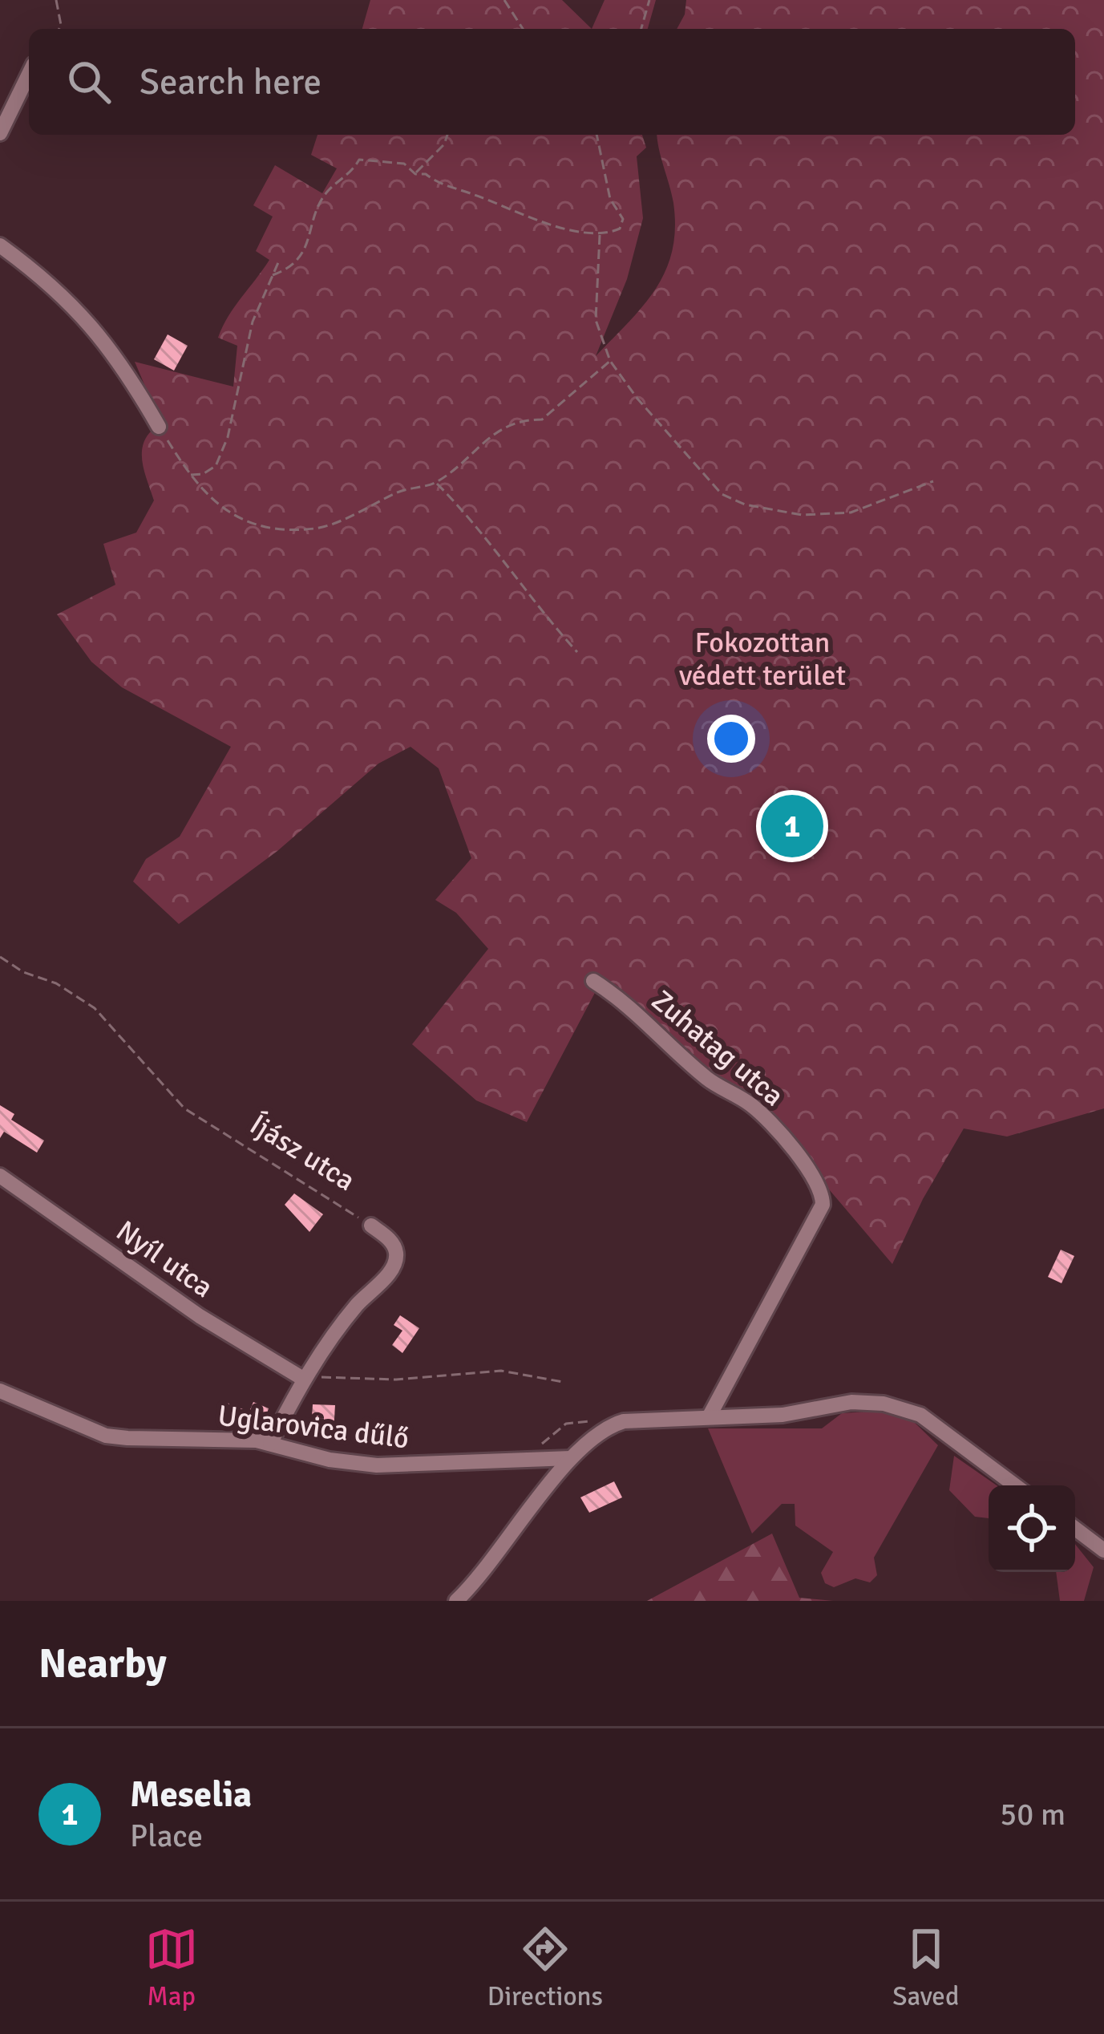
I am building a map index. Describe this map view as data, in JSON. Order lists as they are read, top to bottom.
{
  "streets": {
    "street": [
      "Zuhatag utca",
      "Íjász utca",
      "Nyíl utca",
      "Uglarovica dűlő"
    ]
  },
  "crossings": [
    ["Íjász utca", "Nyíl utca"],
    ["Íjász utca", "Uglarovica dűlő"]
  ],
  "parks": ["Fokozottan védett terület"],
  "page": {
    "search": "Search here",
    "pins": "1",
    "heading": "Nearby",
    "list": [
      {
        "mark": "1",
        "name": "Meselia",
        "note": "Place",
        "value": "50 m"
      }
    ],
    "nav": ["Map", "Directions", "Saved"]
  }
}
